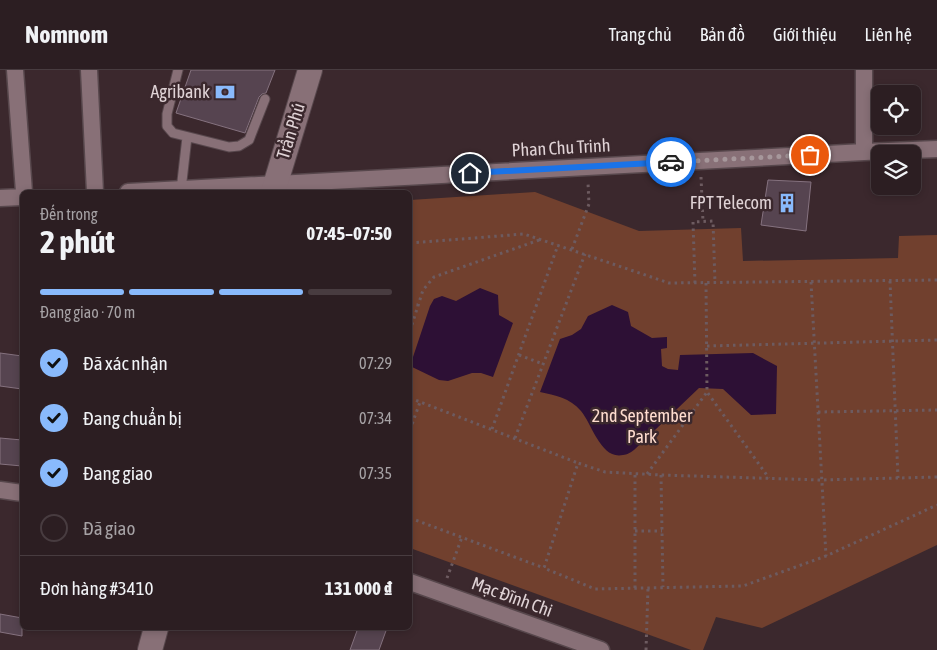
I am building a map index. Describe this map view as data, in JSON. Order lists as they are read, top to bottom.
{
  "streets": {
    "street": ["Trần Phú", "Phan Chu Trinh", "Mạc Đĩnh Chi"]
  },
  "crossings": [
    ["Trần Phú", "Phan Chu Trinh"]
  ],
  "parks": ["2nd September Park"],
  "places": {
    "bank": ["Agribank"],
    "building": ["FPT Telecom"]
  },
  "page": {
    "header": "Nomnom",
    "nav": [
      "Trang chủ",
      "Bản đồ",
      "Giới thiệu",
      "Liên hệ"
    ],
    "heading": ["2 phút", "Đến trong", "07:45–07:50"],
    "panel": ["Đơn hàng #3410", "131 000 ₫"],
    "bar": "Đang giao · 70 m",
    "list": [
      ["Đã xác nhận", "07:29"],
      ["Đang chuẩn bị", "07:34"],
      ["Đang giao", "07:35"],
      "Đã giao"
    ]
  }
}
